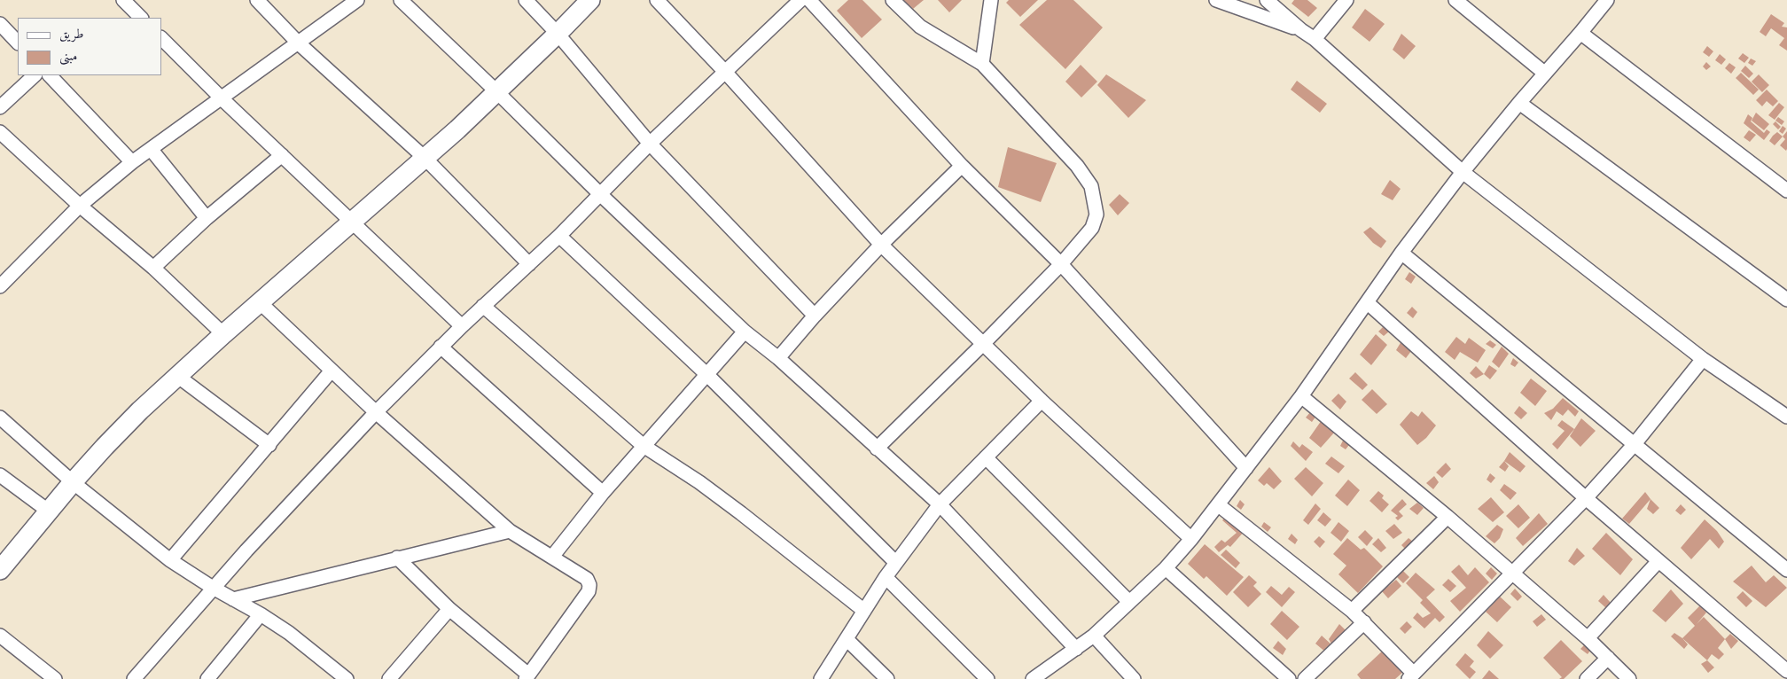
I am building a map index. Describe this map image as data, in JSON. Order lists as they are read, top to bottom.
{
  "legend": ["طريق", "مبنى"]
}
